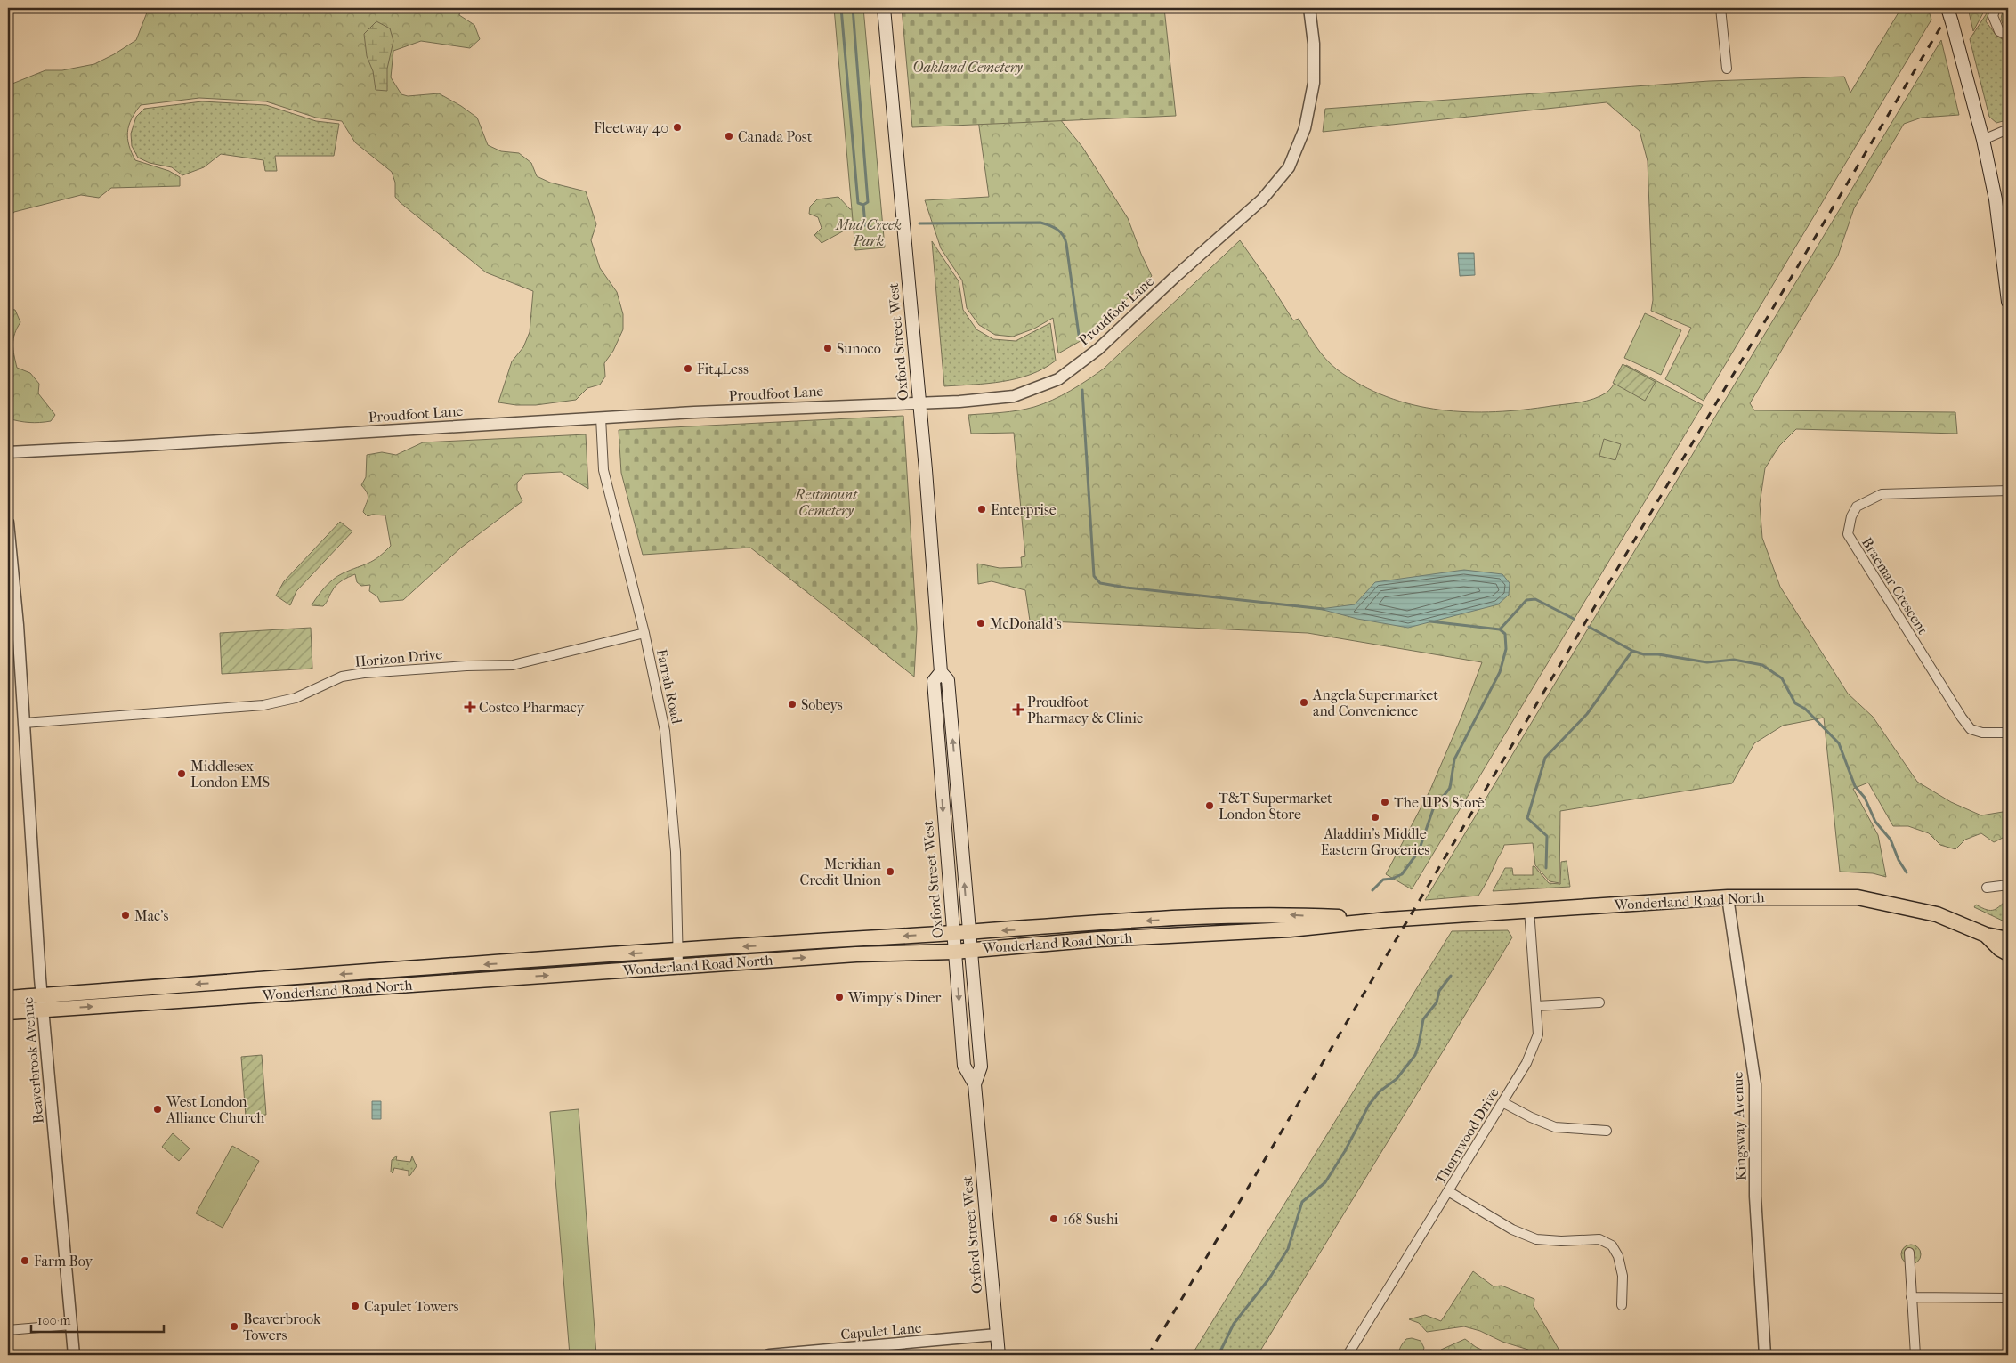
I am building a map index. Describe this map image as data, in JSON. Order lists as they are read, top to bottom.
{
  "streets": {
    "main road": ["Oxford Street West", "Wonderland Road North"],
    "street": [
      "Proudfoot Lane",
      "Braemar Crescent",
      "Horizon Drive",
      "Farrah Road",
      "Beaverbrook Avenue",
      "Kingsway Avenue",
      "Thornwood Drive",
      "Capulet Lane"
    ]
  },
  "crossings": [
    ["Proudfoot Lane", "Oxford Street West"],
    ["Proudfoot Lane", "Farrah Road"],
    ["Oxford Street West", "Wonderland Road North"],
    ["Oxford Street West", "Capulet Lane"],
    ["Horizon Drive", "Farrah Road"],
    ["Horizon Drive", "Beaverbrook Avenue"],
    ["Farrah Road", "Wonderland Road North"],
    ["Wonderland Road North", "Beaverbrook Avenue"],
    ["Wonderland Road North", "Kingsway Avenue"],
    ["Wonderland Road North", "Thornwood Drive"]
  ],
  "parks": ["Oakland Cemetery", "Mud Creek Park", "Restmount Cemetery"],
  "places": {
    "other": [
      "Fleetway 40",
      "Canada Post",
      "Sunoco",
      "Fit4Less",
      "Enterprise",
      "McDonald's",
      "Angela Supermarket and Convenience",
      "Sobeys",
      "Middlesex London EMS",
      "The UPS Store",
      "T&T Supermarket London Store",
      "Aladdin's Middle Eastern Groceries",
      "Meridian Credit Union",
      "Mac's",
      "Wimpy's Diner",
      "West London Alliance Church",
      "168 Sushi",
      "Farm Boy",
      "Capulet Towers",
      "Beaverbrook Towers"
    ],
    "health": ["Costco Pharmacy", "Proudfoot Pharmacy & Clinic"]
  },
  "scale_bar": "100 m"
}
